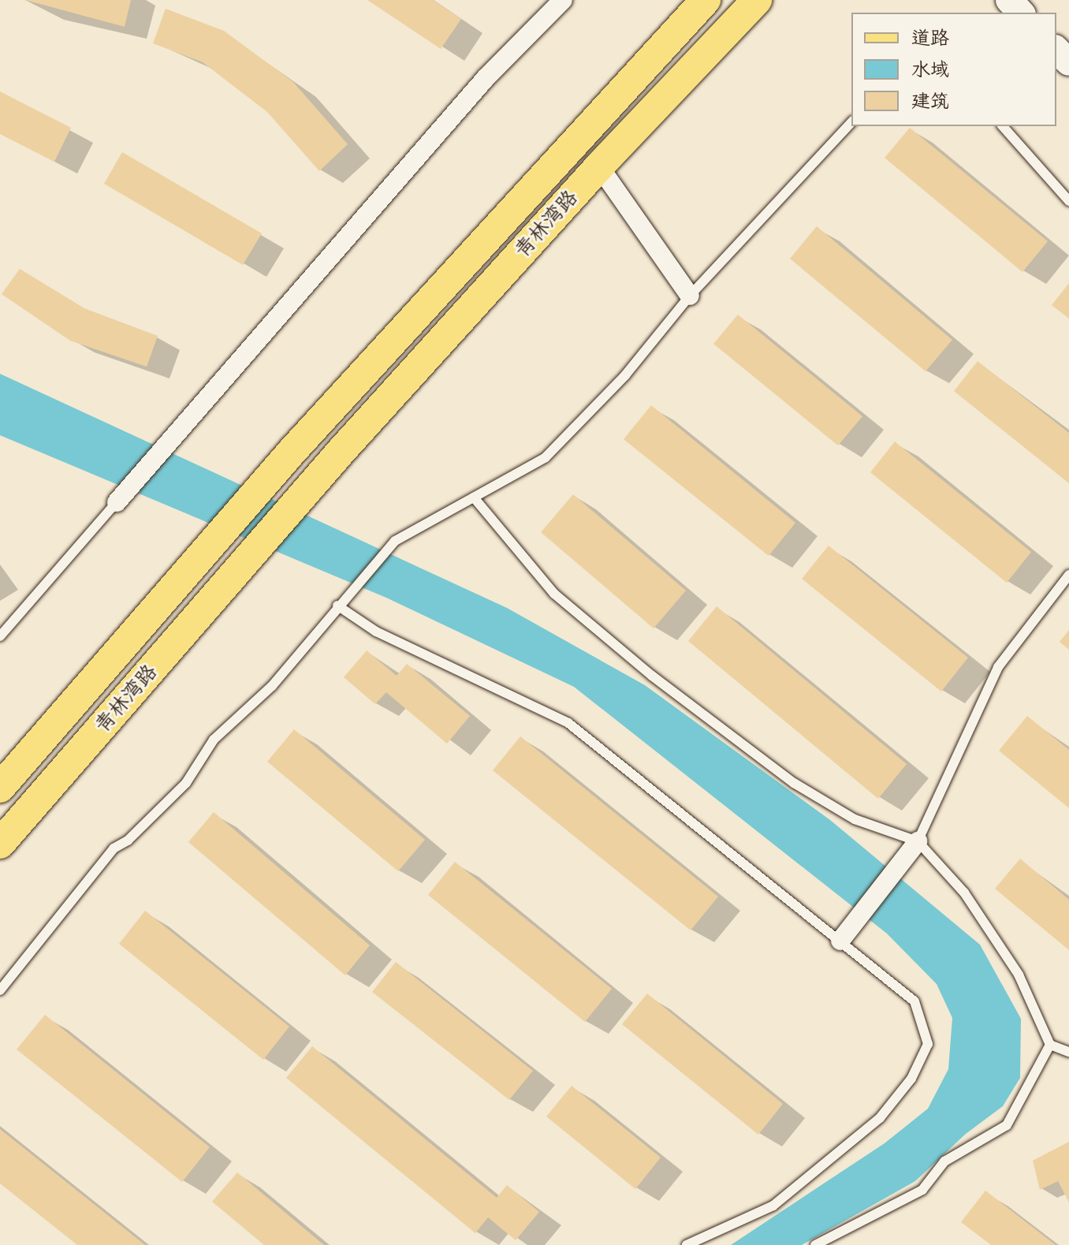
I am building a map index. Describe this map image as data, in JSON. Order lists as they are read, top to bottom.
{
  "streets": {
    "main road": ["青林湾路"]
  },
  "legend": ["道路", "水域", "建筑"]
}
